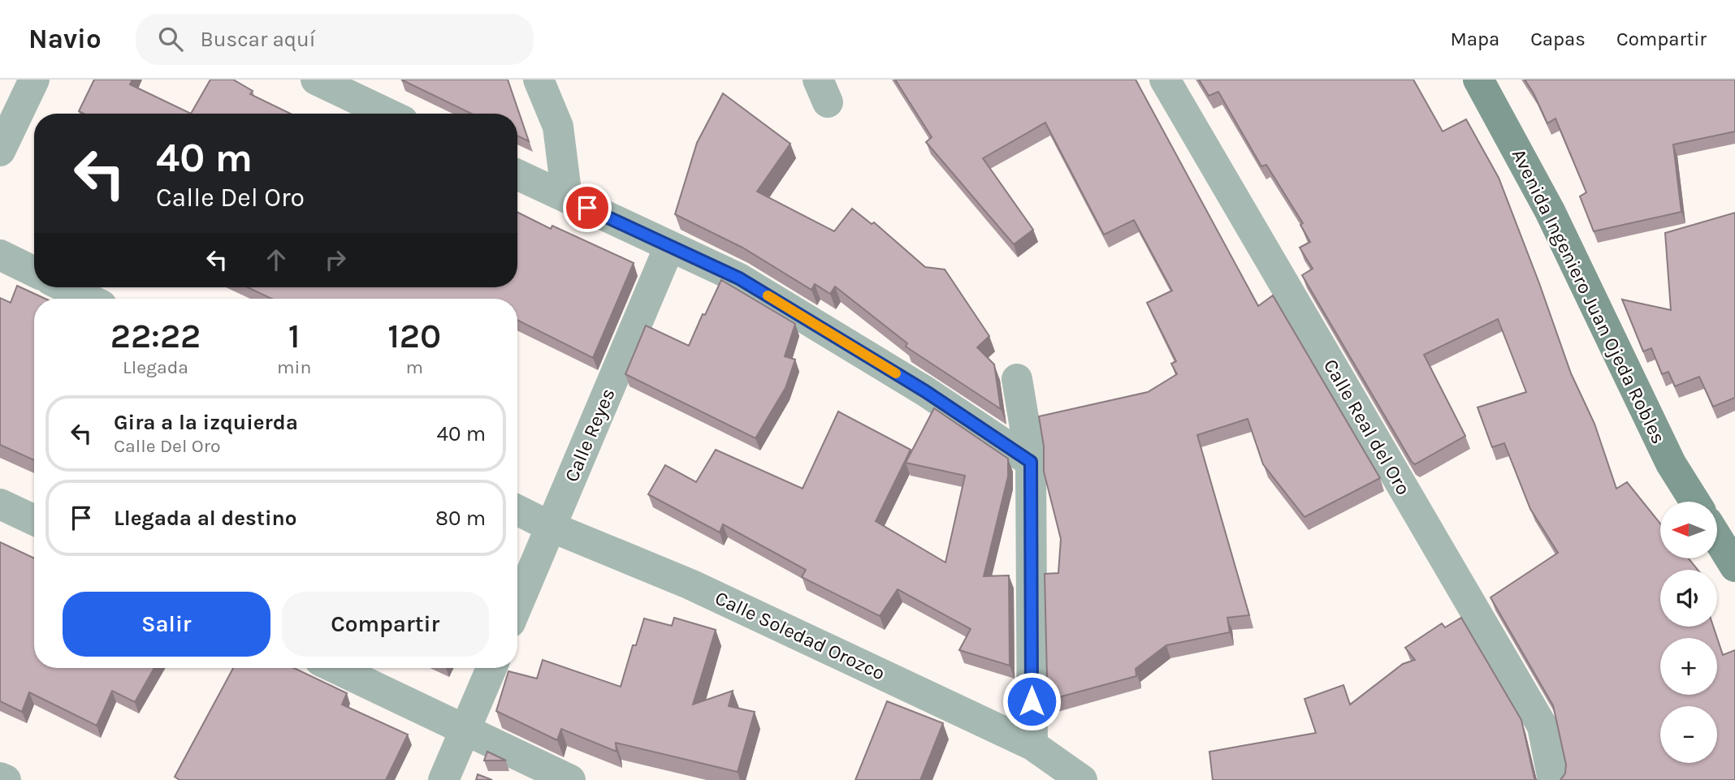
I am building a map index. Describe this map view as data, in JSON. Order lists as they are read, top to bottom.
{
  "streets": {
    "main road": ["Avenida Ingeniero Juan Ojeda Robles"],
    "street": ["Calle Real del Oro", "Calle Reyes", "Calle Soledad Orozco"]
  },
  "crossings": [
    ["Calle Reyes", "Calle Soledad Orozco"]
  ],
  "north": "left",
  "page": {
    "header": "Navio",
    "search": "Buscar aquí",
    "nav": ["Mapa", "Capas", "Compartir"],
    "turn": ["40 m", "Calle Del Oro"],
    "eta": [
      "22:22",
      "Llegada",
      "1",
      "min",
      "120",
      "m"
    ],
    "list": [
      {
        "name": "Gira a la izquierda",
        "note": "Calle Del Oro",
        "value": "40 m"
      },
      {
        "name": "Llegada al destino",
        "value": "80 m"
      }
    ],
    "map_buttons": ["+", "−"],
    "buttons": ["Salir", "Compartir"]
  }
}
